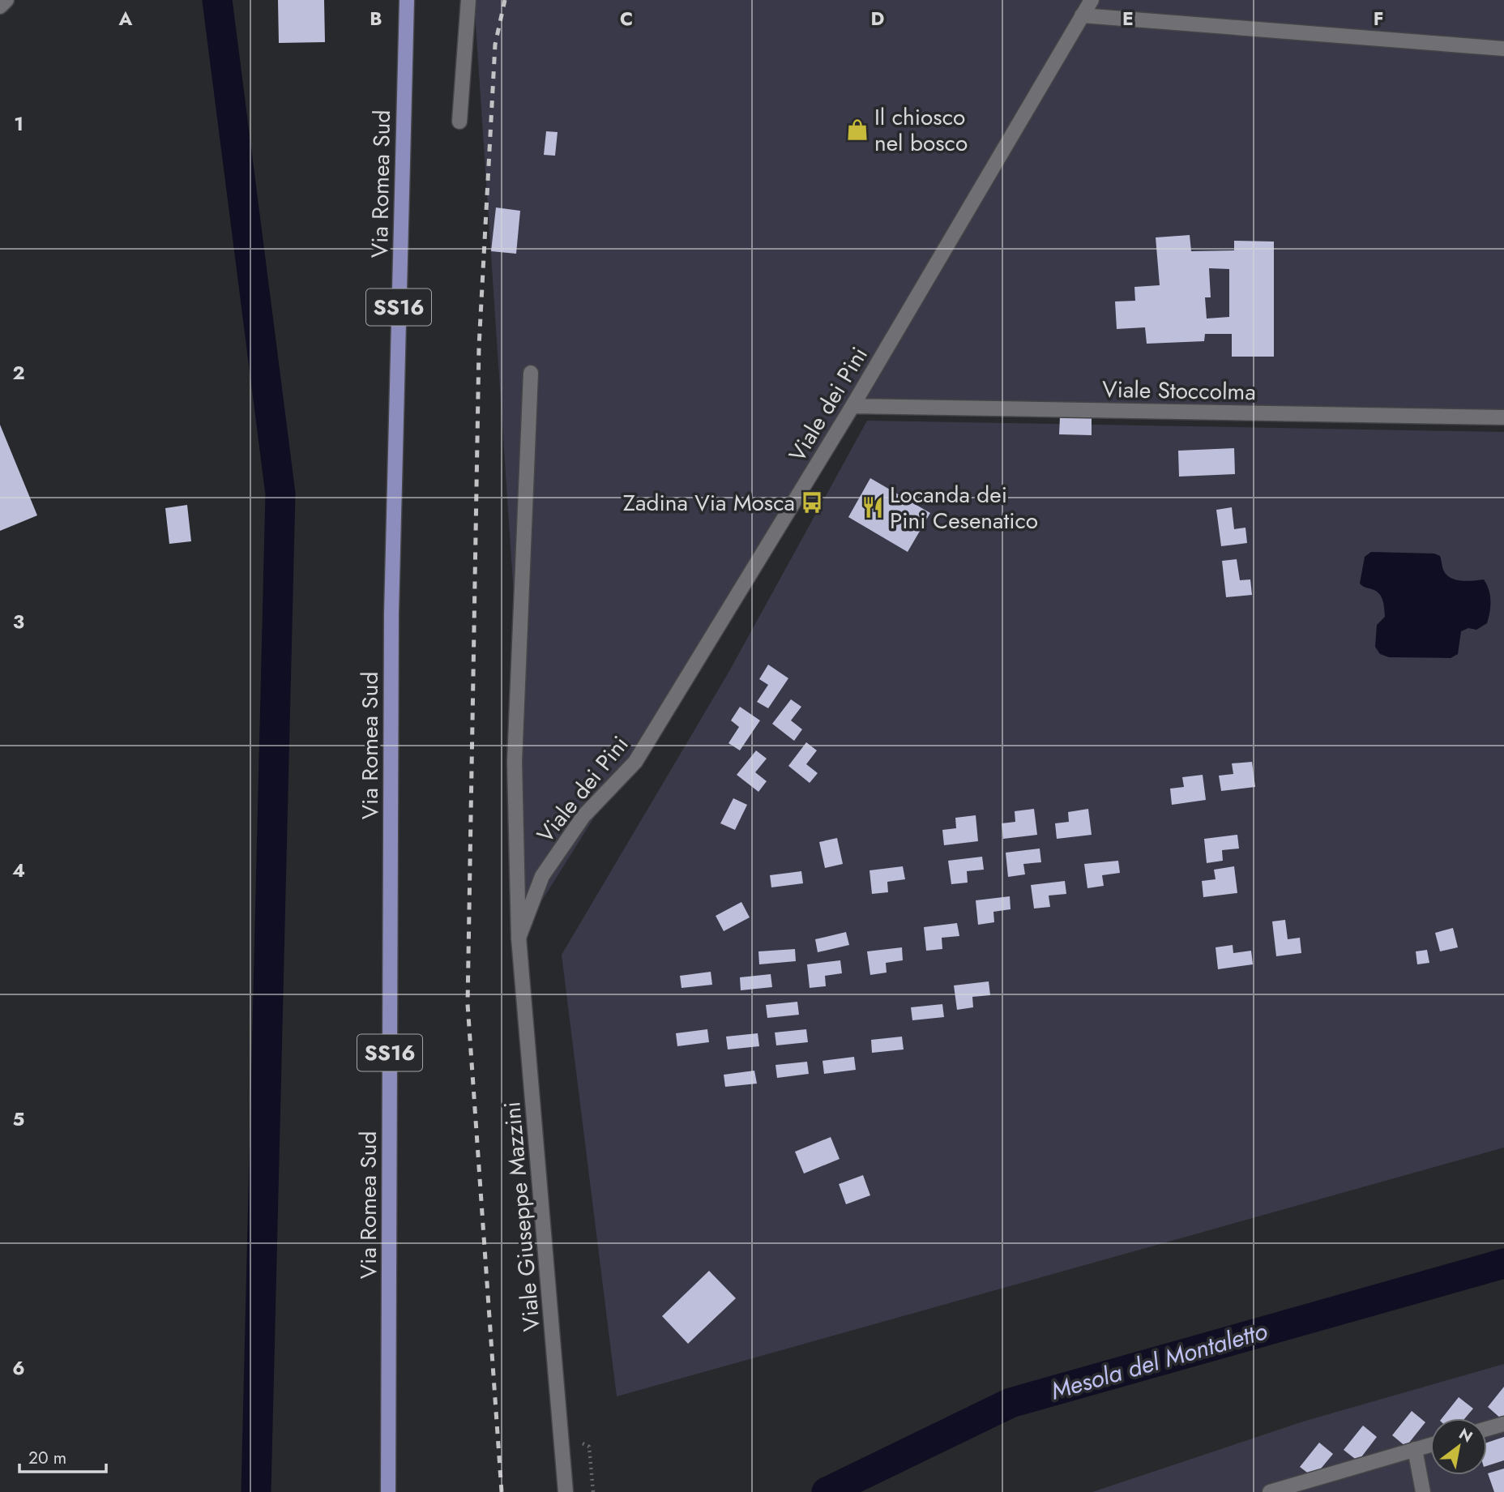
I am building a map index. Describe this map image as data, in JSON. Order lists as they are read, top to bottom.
{
  "streets": {
    "main road": ["Via Romea Sud", "SS16"],
    "street": ["Viale Stoccolma", "Viale dei Pini", "Viale Giuseppe Mazzini"]
  },
  "crossings": [
    ["Viale Stoccolma", "Viale dei Pini"],
    ["Viale dei Pini", "Viale Giuseppe Mazzini"]
  ],
  "water": ["Mesola del Montaletto"],
  "places": {
    "shop": ["Il chiosco nel bosco"],
    "bus stop": ["Zadina Via Mosca"],
    "restaurant": ["Locanda dei Pini Cesenatico"]
  },
  "scale_bar": "20 m",
  "north": "top right",
  "grid": {
    "columns": [
      "A",
      "B",
      "C",
      "D",
      "E",
      "F"
    ],
    "rows": [
      "1",
      "2",
      "3",
      "4",
      "5",
      "6"
    ]
  }
}
